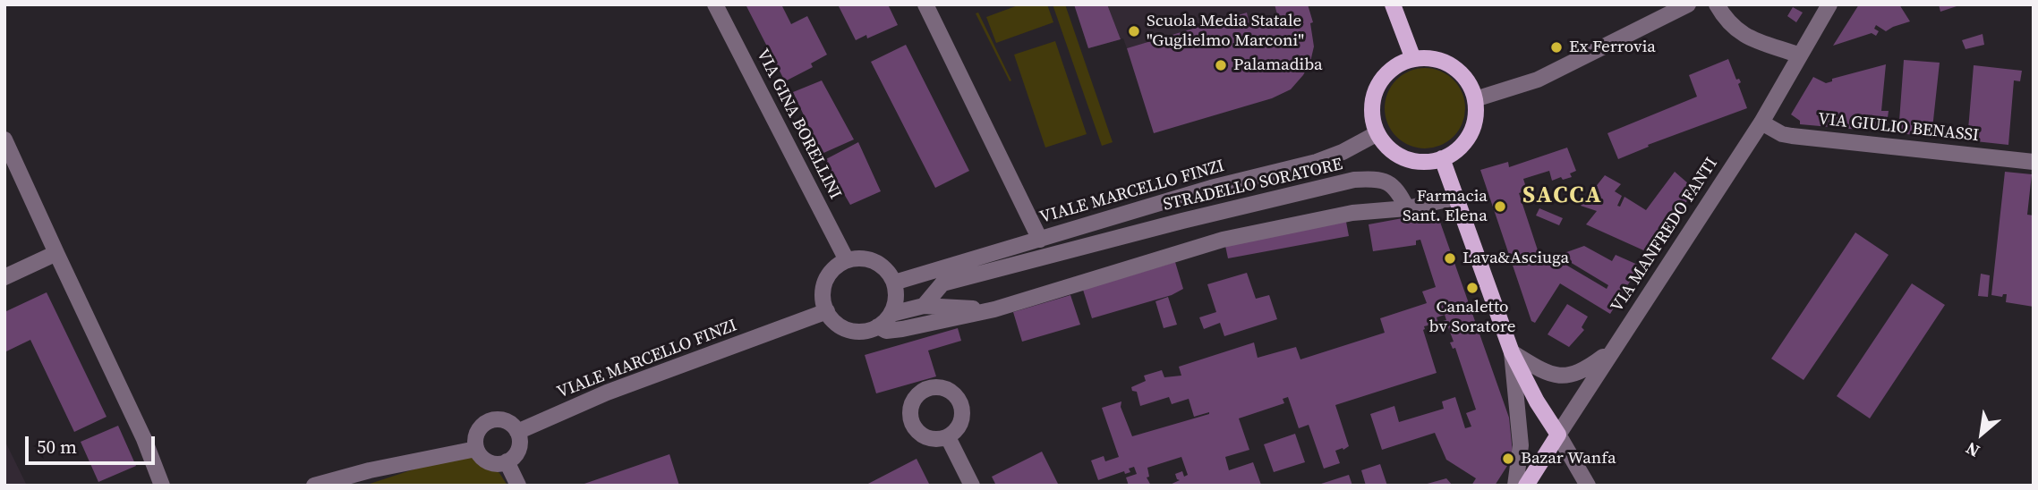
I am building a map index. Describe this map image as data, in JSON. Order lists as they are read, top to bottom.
{
  "streets": {
    "street": [
      "VIA GINA BORELLINI",
      "VIA GIULIO BENASSI",
      "STRADELLO SORATORE",
      "VIALE MARCELLO FINZI",
      "VIA MANFREDO FANTI"
    ]
  },
  "crossings": [
    ["VIA GINA BORELLINI", "VIALE MARCELLO FINZI"],
    ["VIA GIULIO BENASSI", "VIA MANFREDO FANTI"]
  ],
  "districts": ["SACCA"],
  "places": [
    "Scuola Media Statale \"Guglielmo Marconi\"",
    "Ex Ferrovia",
    "Palamadiba",
    "Farmacia Sant. Elena",
    "Lava&Asciuga",
    "Canaletto bv Soratore",
    "Bazar Wanfa"
  ],
  "scale_bar": "50 m",
  "north": "bottom left"
}
